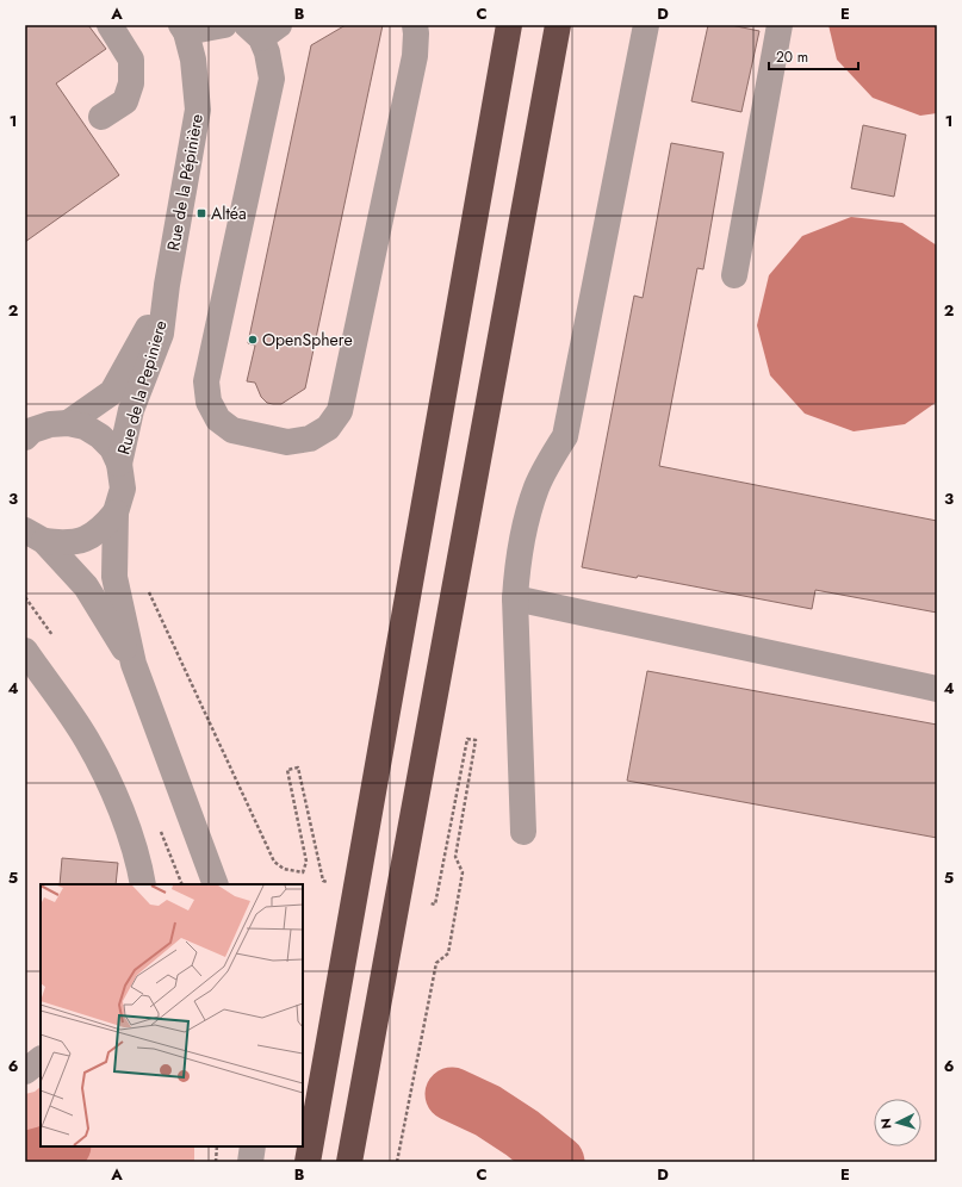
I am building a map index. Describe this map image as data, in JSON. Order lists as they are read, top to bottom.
{
  "streets": {
    "street": ["Rue de la Pépinière", "Rue de la Pepiniere"]
  },
  "crossings": [
    ["Rue de la Pépinière", "Rue de la Pepiniere"]
  ],
  "places": {
    "transit": ["Altéa"],
    "other": ["OpenSphere"]
  },
  "scale_bar": "20 m",
  "north": "left",
  "grid": {
    "columns": [
      "A",
      "B",
      "C",
      "D",
      "E"
    ],
    "rows": [
      "1",
      "2",
      "3",
      "4",
      "5",
      "6"
    ]
  }
}
